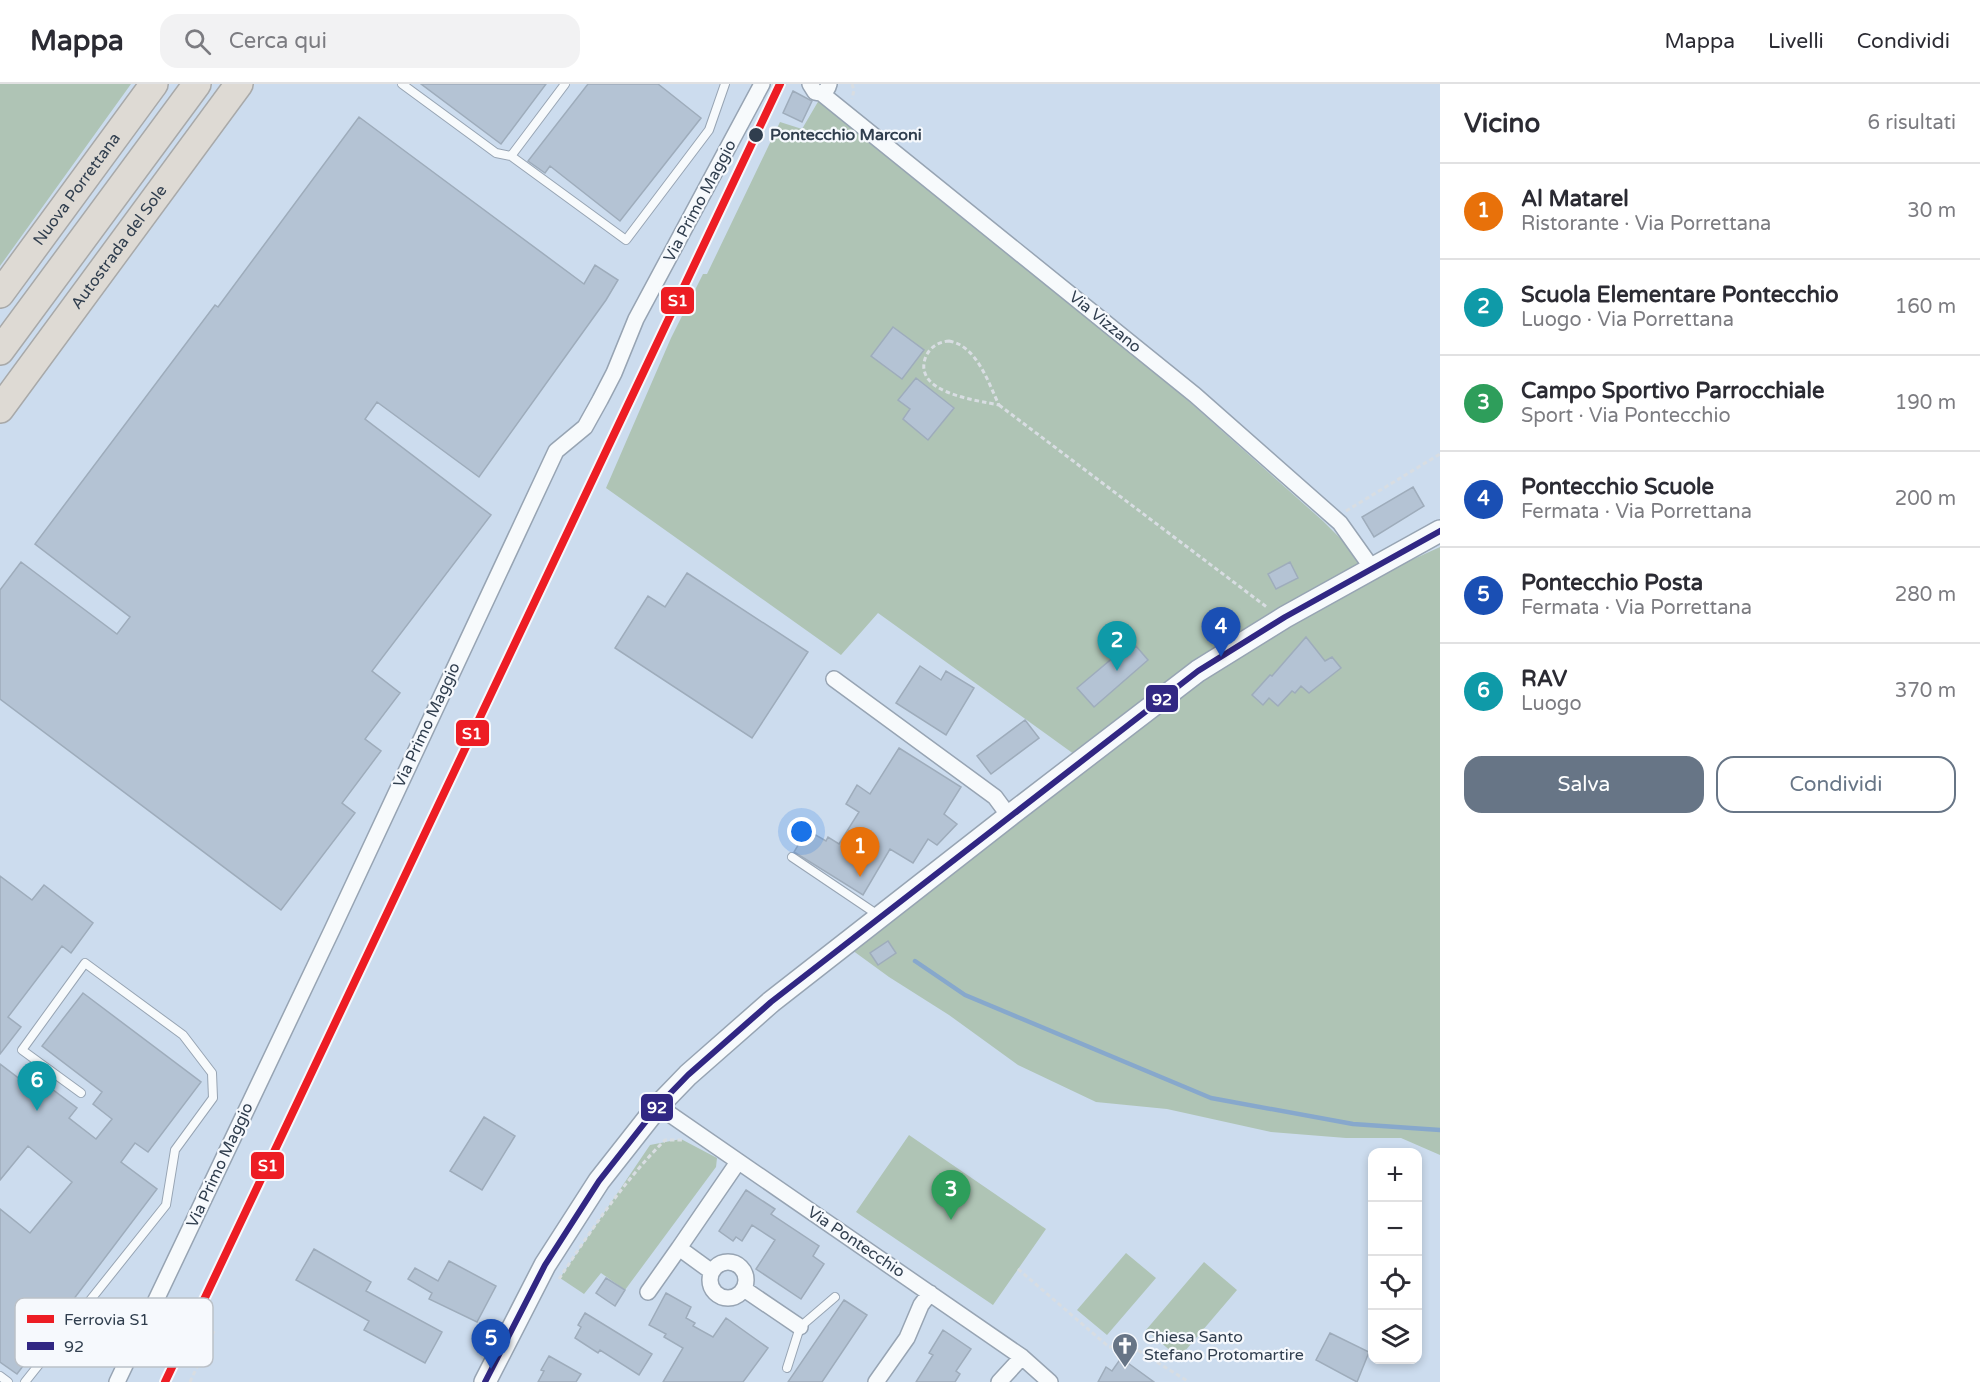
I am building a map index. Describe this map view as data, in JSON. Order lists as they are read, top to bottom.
{
  "streets": {
    "highway": ["Nuova Porrettana", "Autostrada del Sole"],
    "street": ["Via Primo Maggio", "Via Vizzano", "Via Pontecchio"]
  },
  "places": {
    "other": ["Pontecchio Marconi"],
    "church": ["Chiesa Santo Stefano Protomartire"]
  },
  "lines": ["rail line S1", "transit line 92"],
  "legend": ["Ferrovia S1", "92"],
  "page": {
    "header": "Mappa",
    "search": "Cerca qui",
    "nav": ["Mappa", "Livelli", "Condividi"],
    "heading": ["Vicino", "6 risultati"],
    "list": [
      {
        "mark": "1",
        "name": "Al Matarel",
        "note": "Ristorante · Via Porrettana",
        "value": "30 m"
      },
      {
        "mark": "2",
        "name": "Scuola Elementare Pontecchio",
        "note": "Luogo · Via Porrettana",
        "value": "160 m"
      },
      {
        "mark": "3",
        "name": "Campo Sportivo Parrocchiale",
        "note": "Sport · Via Pontecchio",
        "value": "190 m"
      },
      {
        "mark": "4",
        "name": "Pontecchio Scuole",
        "note": "Fermata · Via Porrettana",
        "value": "200 m"
      },
      {
        "mark": "5",
        "name": "Pontecchio Posta",
        "note": "Fermata · Via Porrettana",
        "value": "280 m"
      },
      {
        "mark": "6",
        "name": "RAV",
        "note": "Luogo",
        "value": "370 m"
      }
    ],
    "pins": [
      "4",
      "2",
      "1",
      "6",
      "3",
      "5"
    ],
    "buttons": ["Salva", "Condividi"],
    "map_buttons": ["+", "−"]
  }
}
